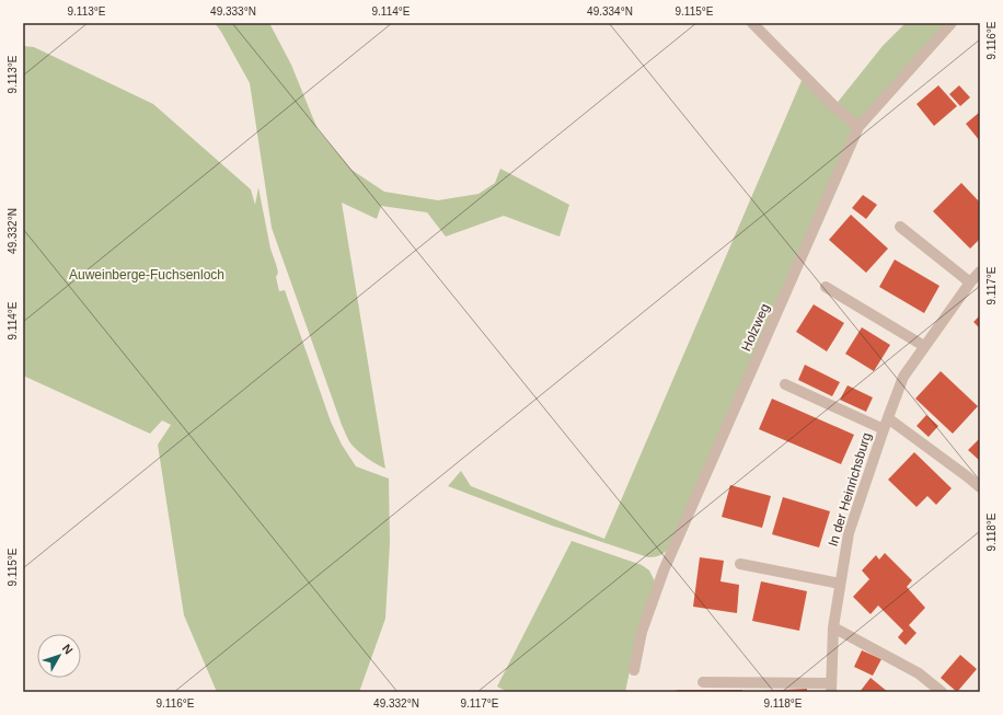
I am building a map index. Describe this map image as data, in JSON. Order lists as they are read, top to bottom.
{
  "streets": {
    "street": ["Holzweg", "In der Heinrichsburg"]
  },
  "parks": ["Auweinberge-Fuchsenloch"],
  "north": "top right",
  "coordinates": [
    "9.113°E",
    "49.333°N",
    "9.114°E",
    "49.334°N",
    "9.115°E",
    "9.116°E",
    "49.332°N",
    "9.117°E",
    "9.118°E"
  ]
}
